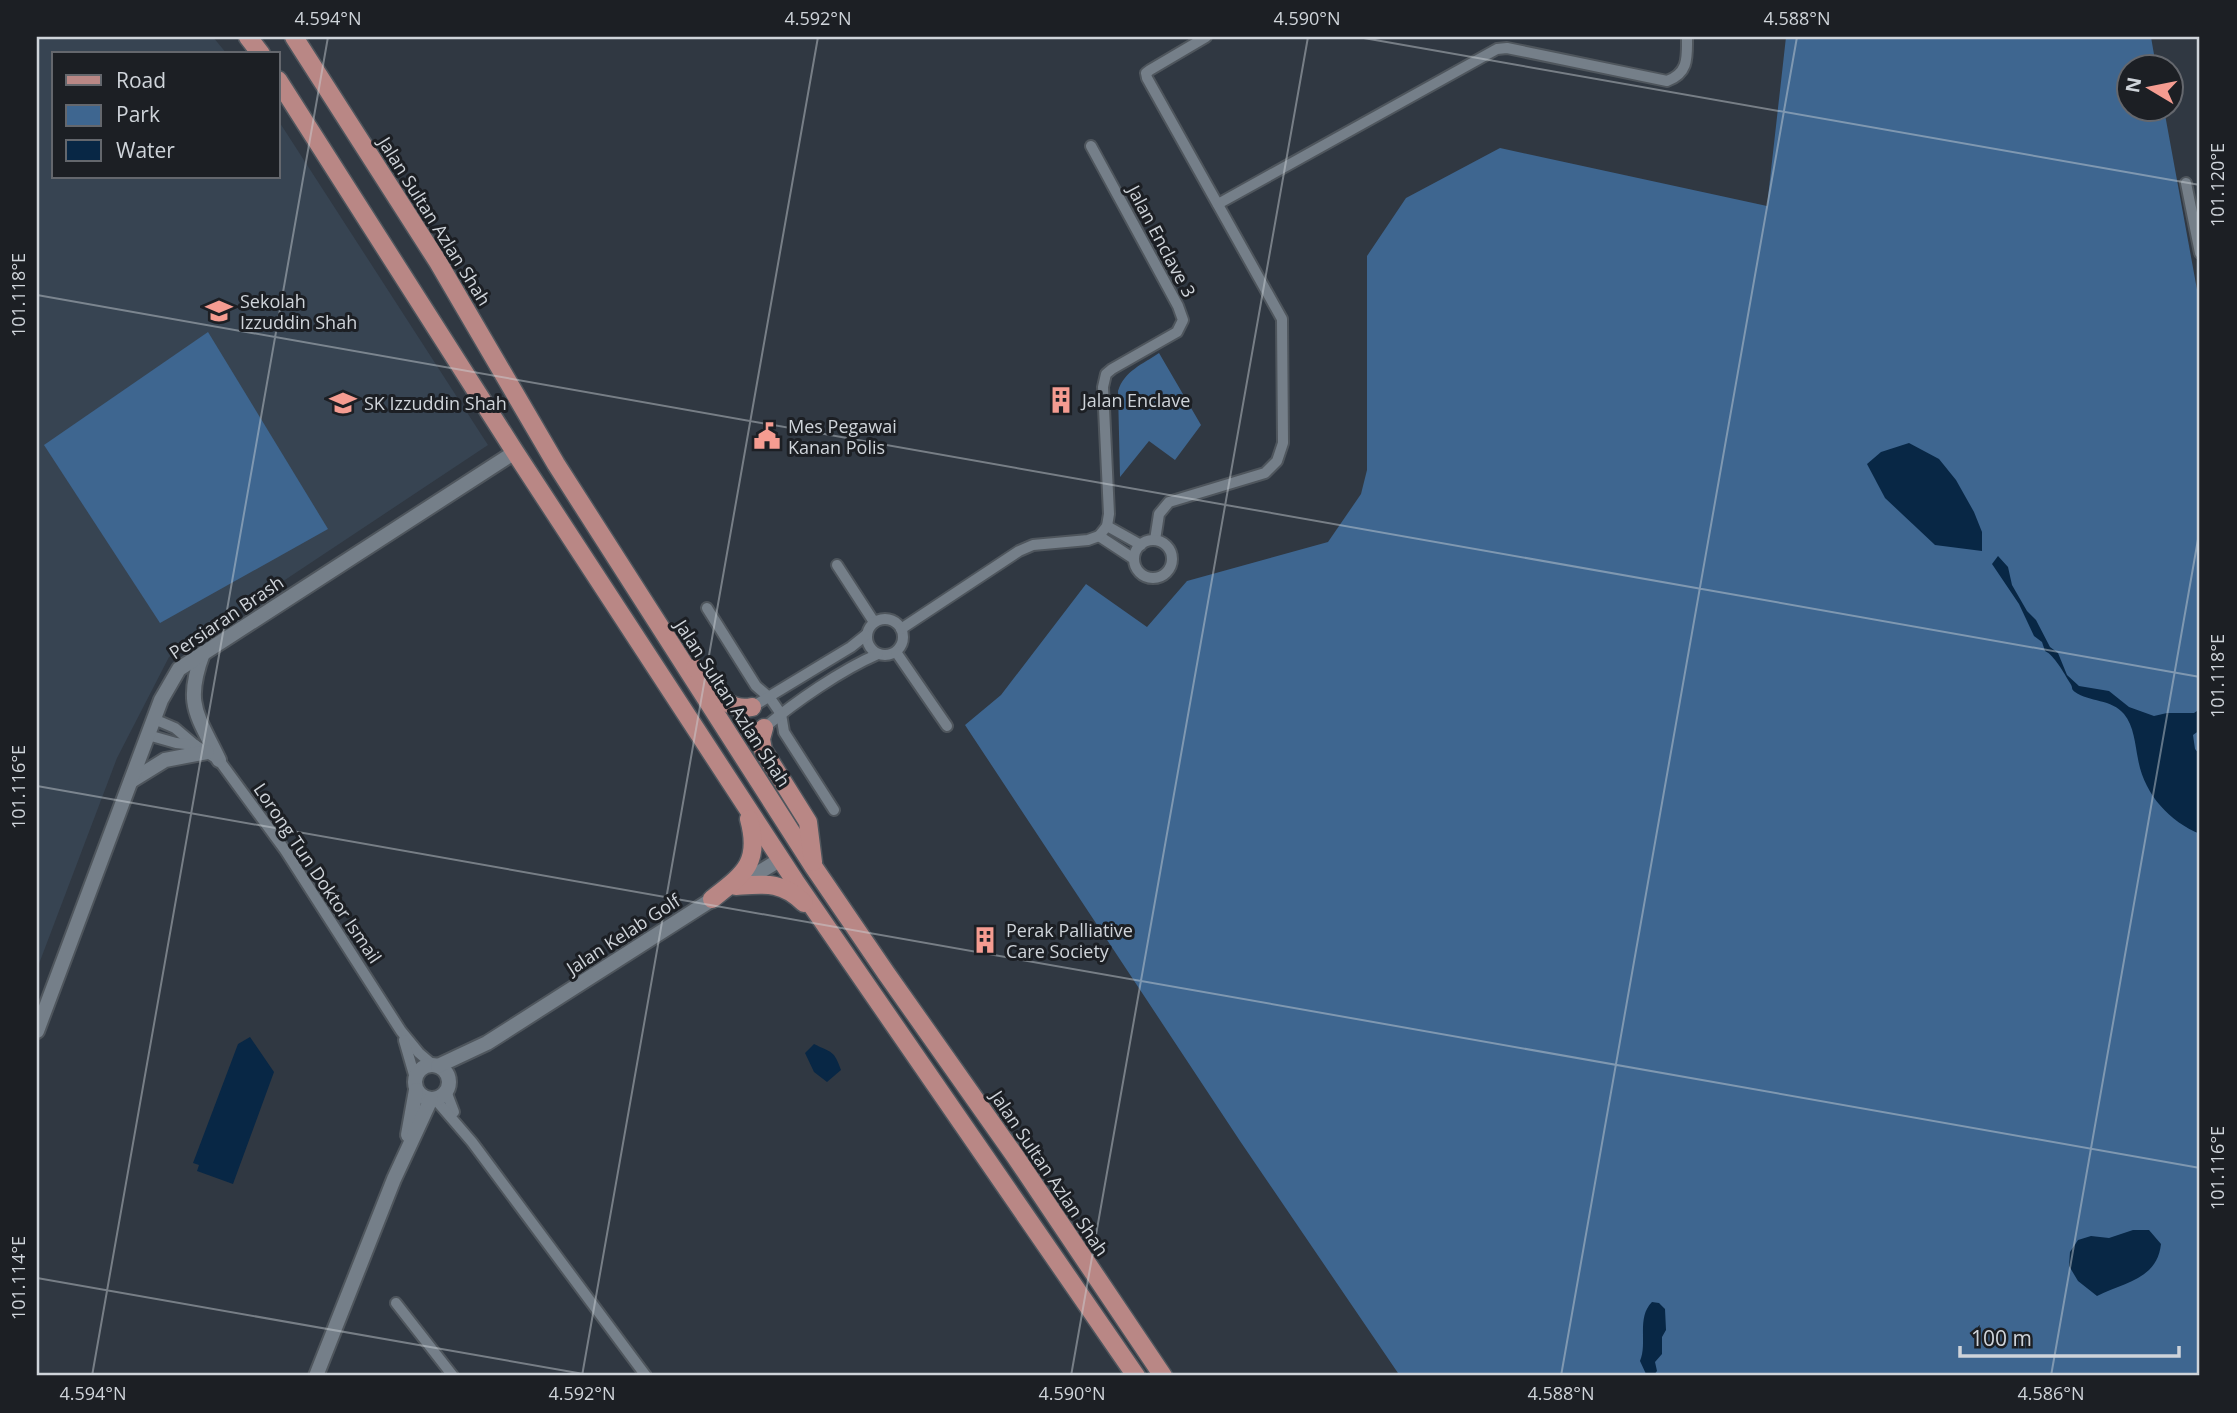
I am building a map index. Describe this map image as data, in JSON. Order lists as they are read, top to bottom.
{
  "streets": {
    "main road": ["Jalan Sultan Azlan Shah"],
    "street": [
      "Jalan Enclave 3",
      "Persiaran Brash",
      "Lorong Tun Doktor Ismail",
      "Jalan Kelab Golf"
    ]
  },
  "crossings": [
    ["Persiaran Brash", "Lorong Tun Doktor Ismail"],
    ["Lorong Tun Doktor Ismail", "Jalan Kelab Golf"]
  ],
  "places": {
    "school or university": ["Sekolah Izzuddin Shah", "SK Izzuddin Shah"],
    "building": ["Jalan Enclave", "Perak Palliative Care Society"],
    "public building": ["Mes Pegawai Kanan Polis"]
  },
  "legend": ["Road", "Park", "Water"],
  "scale_bar": "100 m",
  "north": "left",
  "coordinates": [
    "4.594°N",
    "4.592°N",
    "4.590°N",
    "4.588°N",
    "101.120°E",
    "101.118°E",
    "101.116°E",
    "101.114°E",
    "4.586°N"
  ]
}
